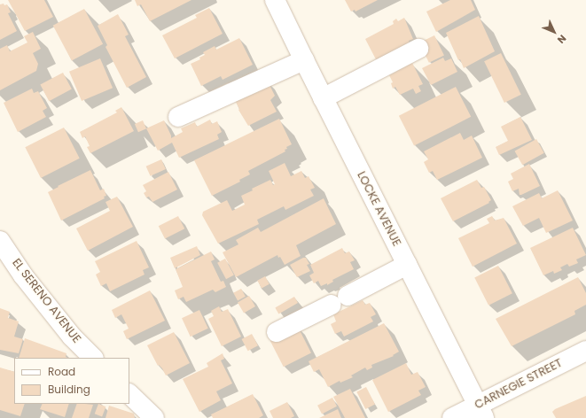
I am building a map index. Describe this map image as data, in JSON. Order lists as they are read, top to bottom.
{
  "streets": {
    "street": ["LOCKE AVENUE", "EL SERENO AVENUE", "CARNEGIE STREET"]
  },
  "crossings": [
    ["LOCKE AVENUE", "CARNEGIE STREET"]
  ],
  "legend": ["Road", "Building"],
  "north": "bottom right"
}
